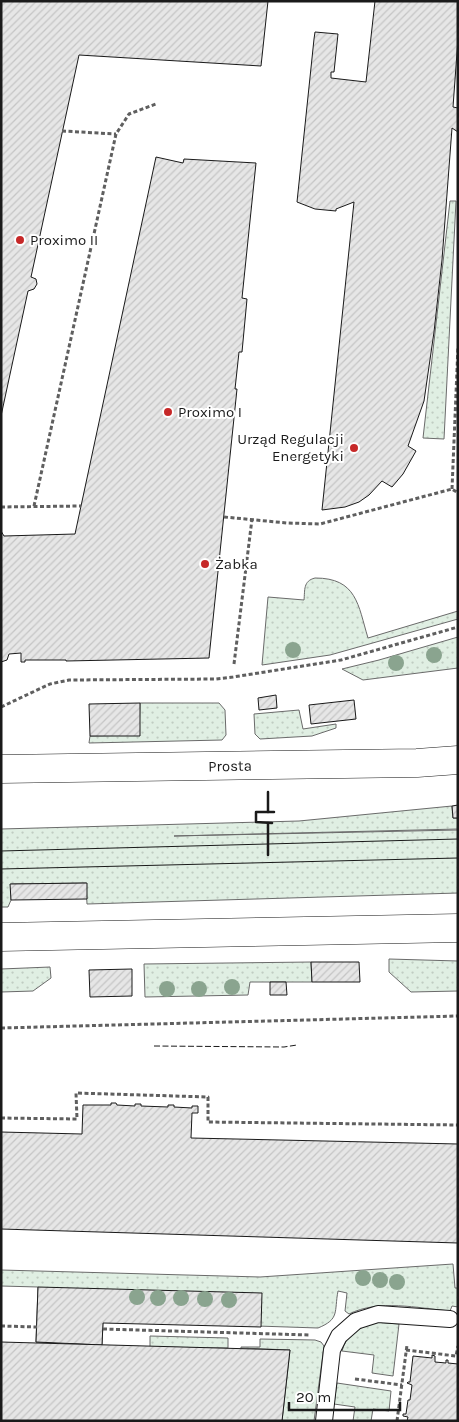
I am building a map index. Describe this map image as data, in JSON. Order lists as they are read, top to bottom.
{
  "streets": {
    "main road": ["Prosta"]
  },
  "places": [
    "Proximo II",
    "Proximo I",
    "Urząd Regulacji Energetyki",
    "Żabka"
  ],
  "scale_bar": "20 m"
}
